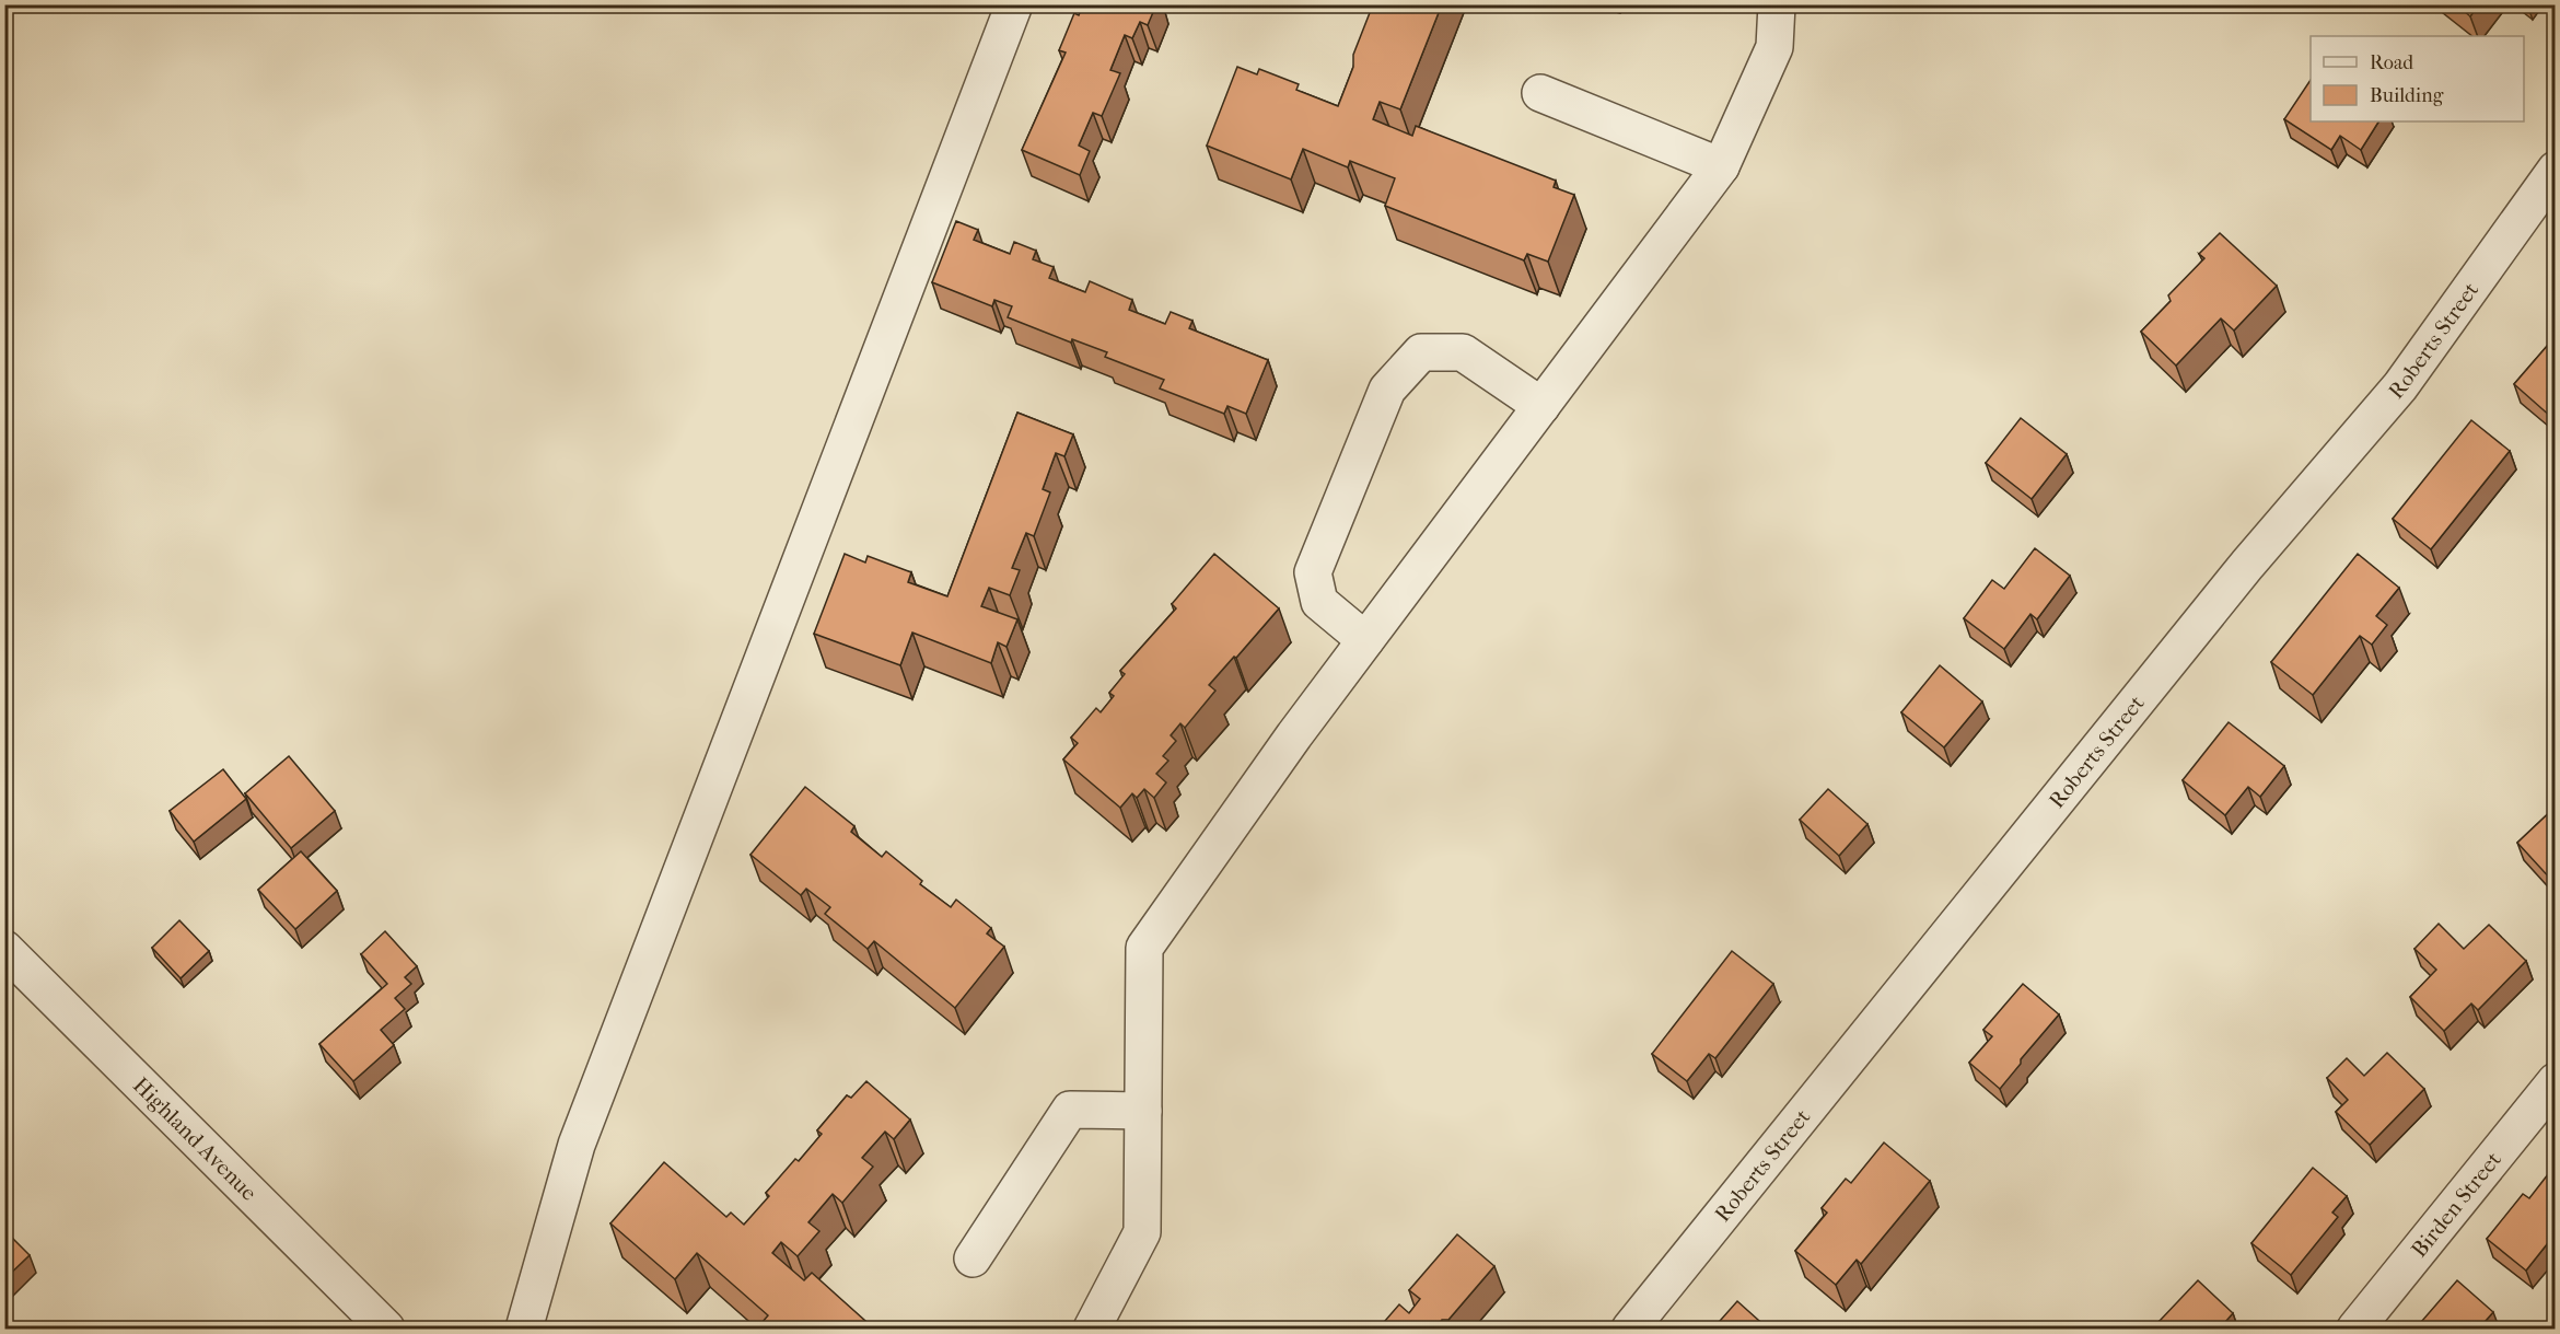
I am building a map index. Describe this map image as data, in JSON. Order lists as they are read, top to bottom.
{
  "streets": {
    "street": ["Roberts Street", "Highland Avenue", "Birden Street"]
  },
  "legend": ["Road", "Building"]
}
